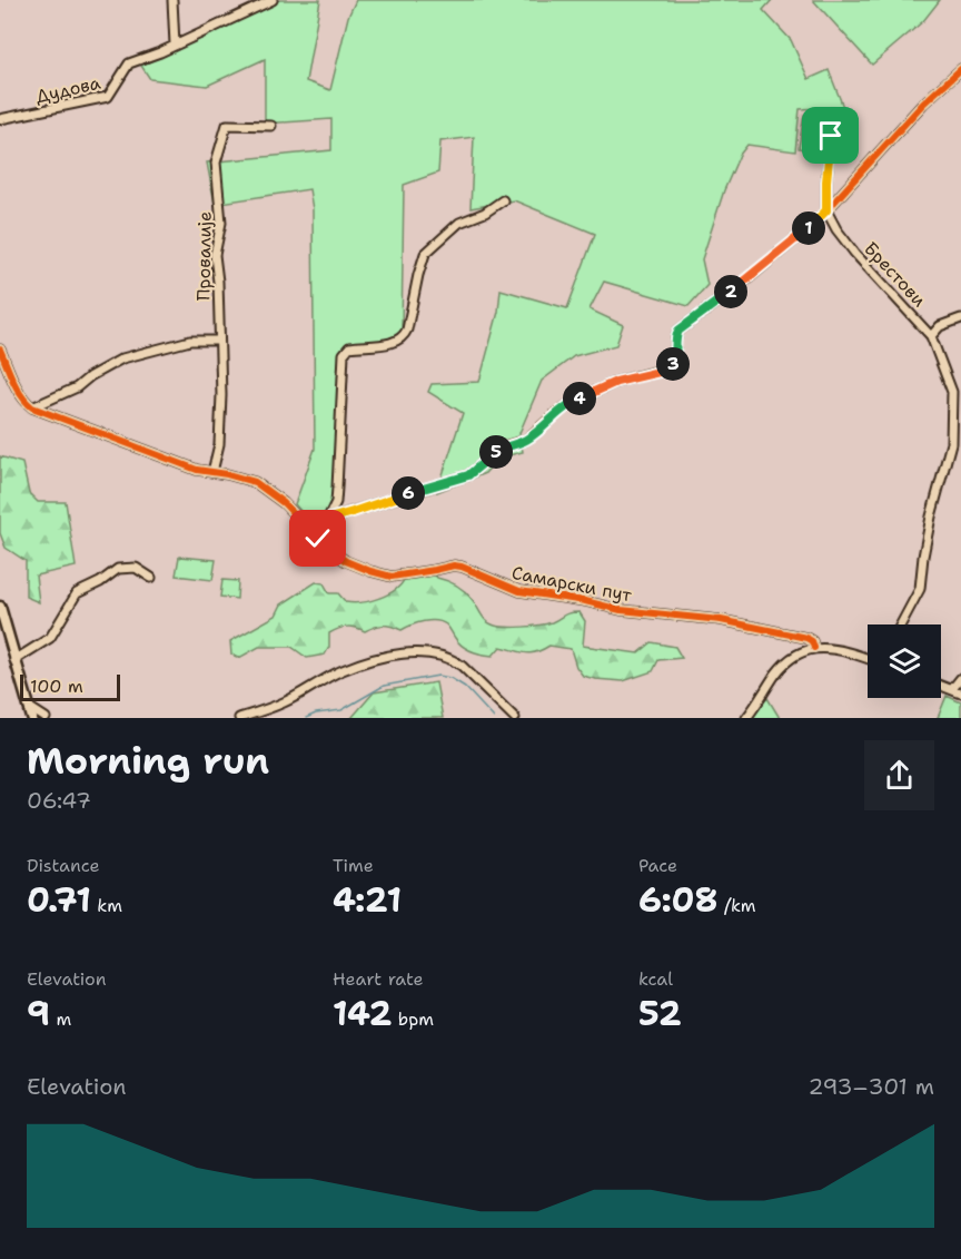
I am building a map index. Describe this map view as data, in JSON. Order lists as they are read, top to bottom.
{
  "streets": {
    "street": [
      "Дудова",
      "Провалије",
      "Брестови",
      "Самарски пут"
    ]
  },
  "crossings": [
    ["Провалије", "Самарски пут"]
  ],
  "scale_bar": "100 m",
  "page": {
    "pins": [
      "1",
      "2",
      "3",
      "4",
      "5",
      "6"
    ],
    "scale": "100 m",
    "heading": ["Morning run", "06:47"],
    "stats": [
      ["Distance", "0.71 km"],
      ["Time", "4:21"],
      ["Pace", "6:08 /km"],
      ["Elevation", "9 m"],
      ["Heart rate", "142 bpm"],
      ["kcal", "52"]
    ],
    "chart": ["Elevation", "293–301 m"]
  }
}
